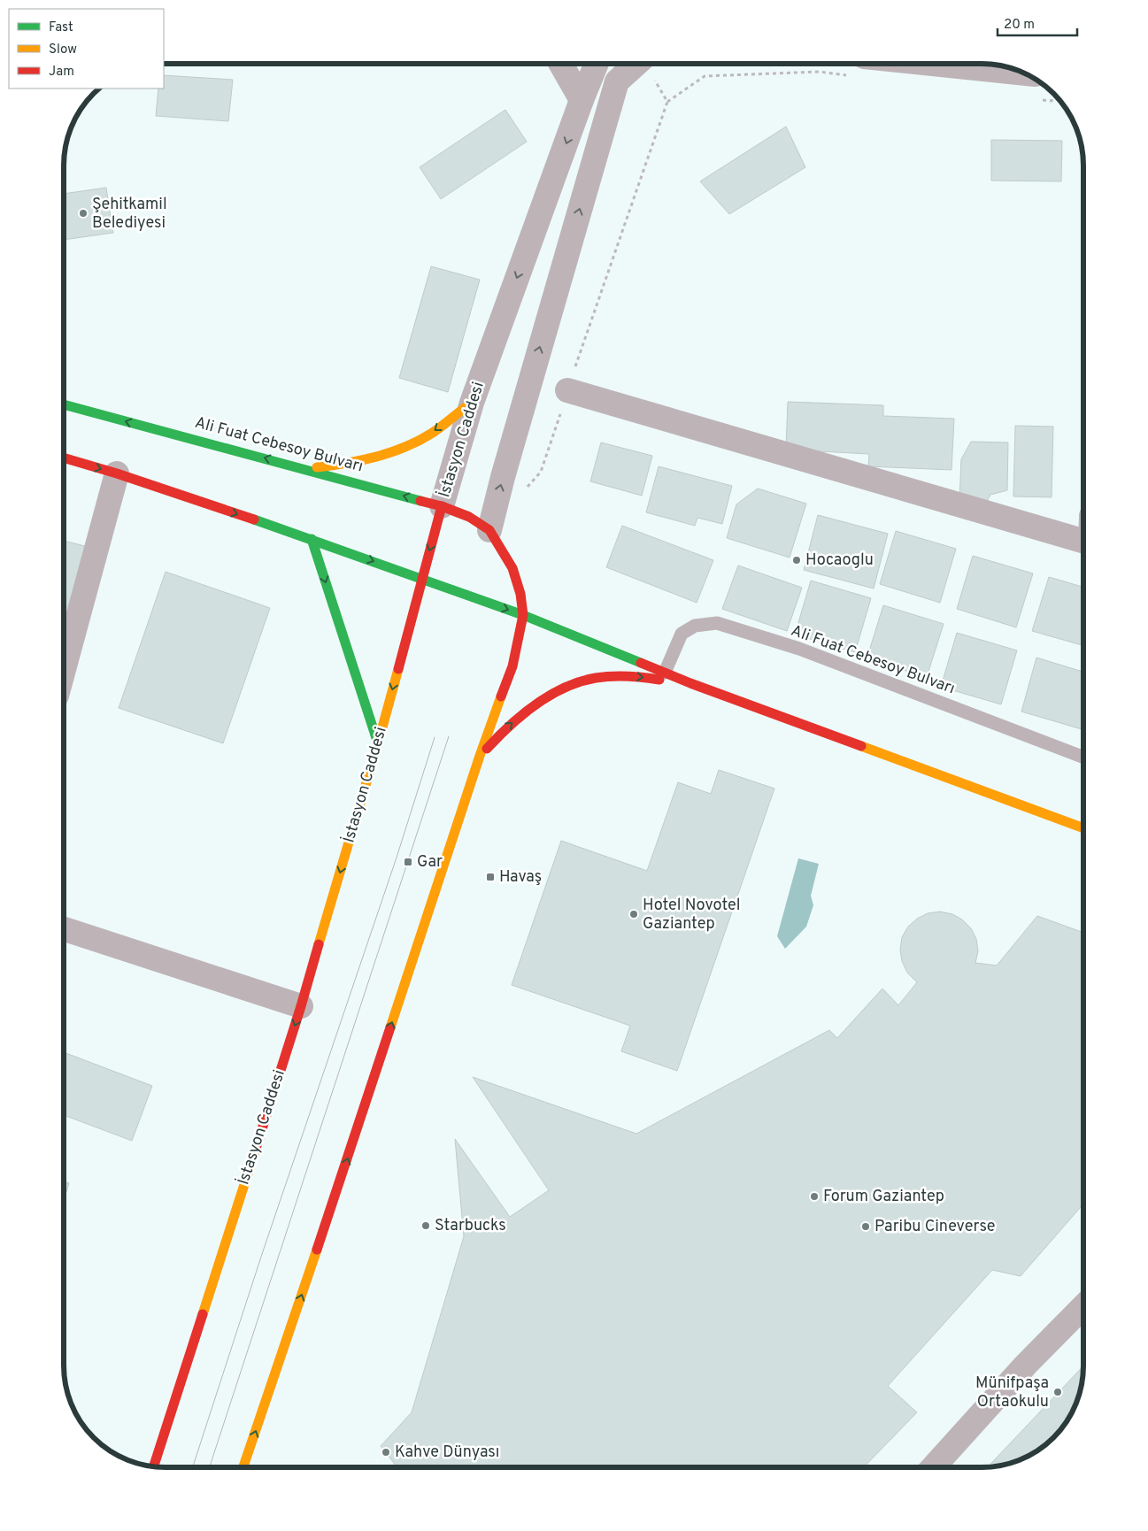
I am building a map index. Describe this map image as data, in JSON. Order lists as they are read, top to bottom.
{
  "streets": {
    "street": ["İstasyon Caddesi", "Ali Fuat Cebesoy Bulvarı"]
  },
  "crossings": [
    ["İstasyon Caddesi", "Ali Fuat Cebesoy Bulvarı"]
  ],
  "places": {
    "other": [
      "Şehitkamil Belediyesi",
      "Hocaoglu",
      "Hotel Novotel Gaziantep",
      "Forum Gaziantep",
      "Starbucks",
      "Paribu Cineverse",
      "Münifpaşa Ortaokulu",
      "Kahve Dünyası"
    ],
    "transit": ["Gar", "Havaş"]
  },
  "legend": ["Fast", "Slow", "Jam"],
  "scale_bar": "20 m"
}
